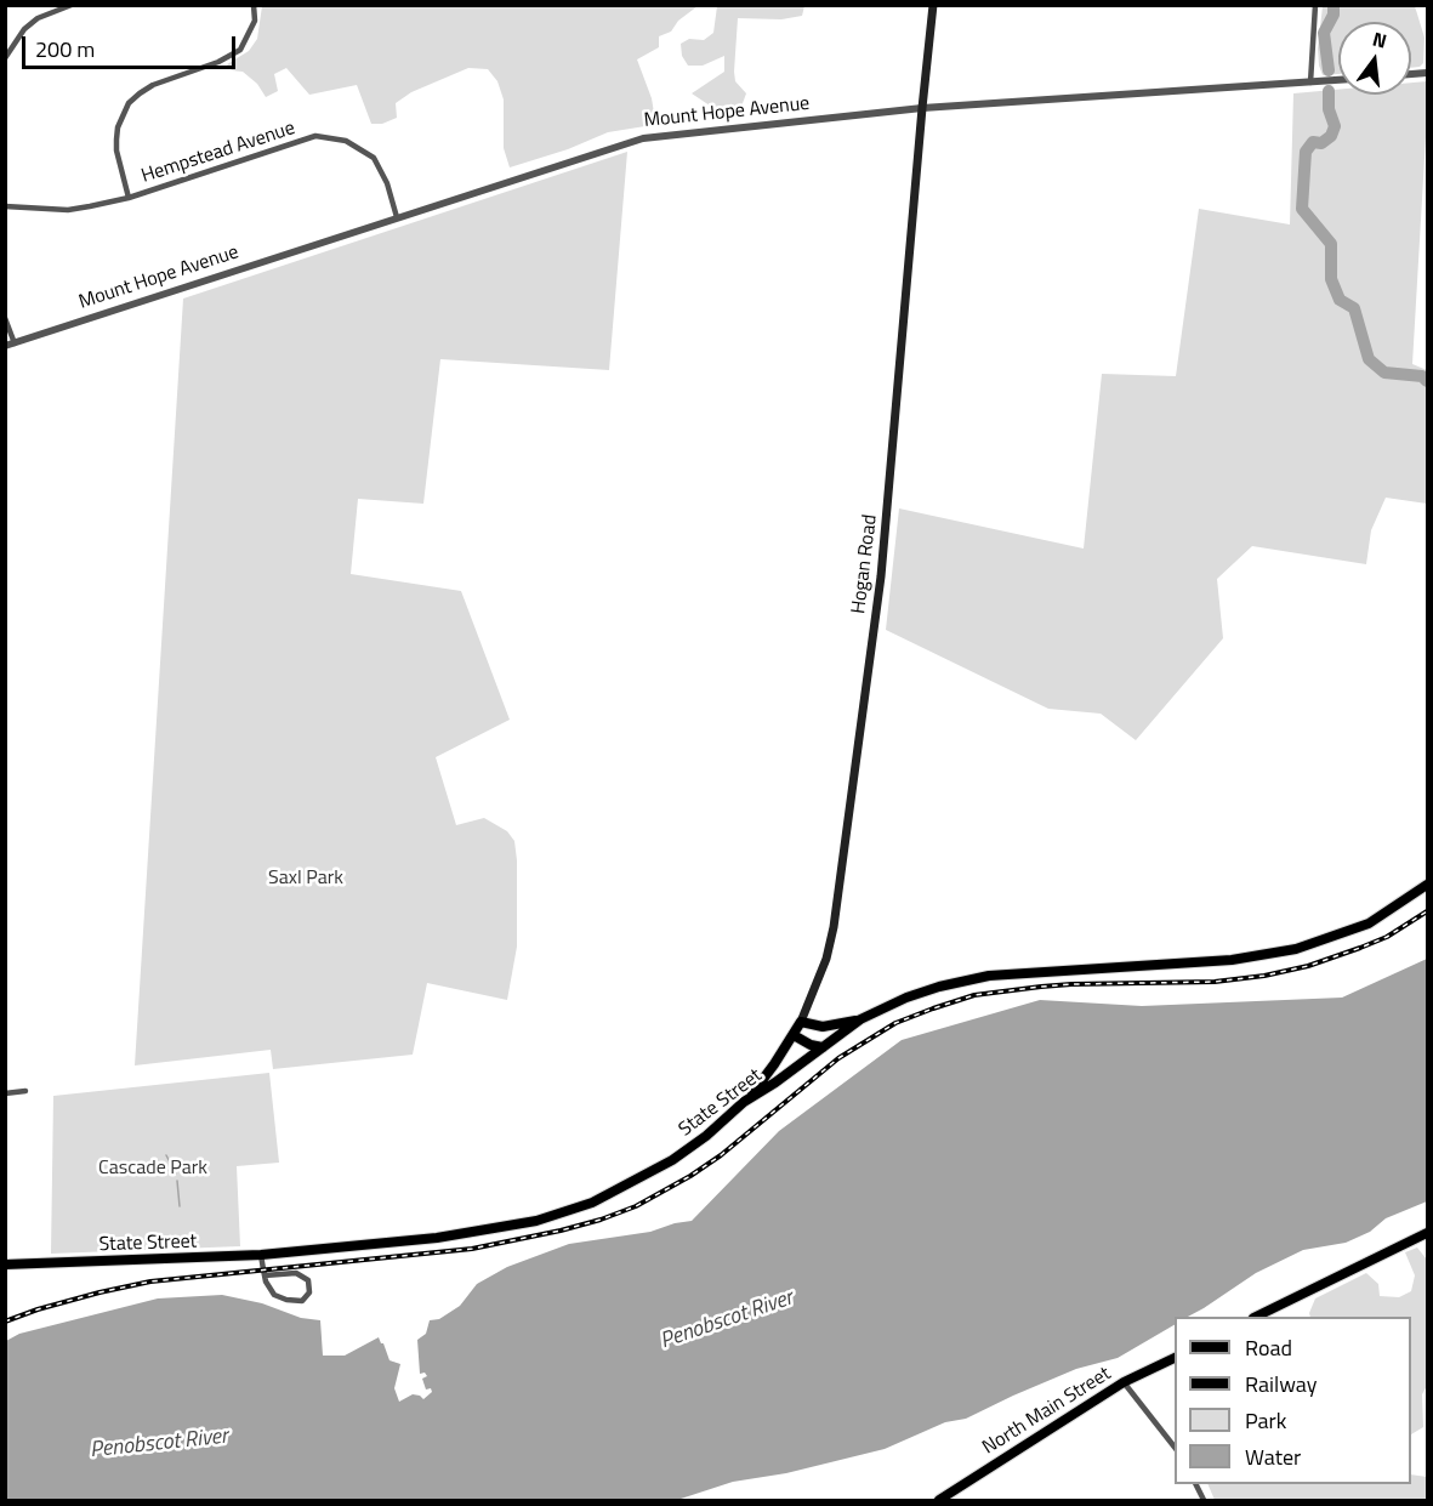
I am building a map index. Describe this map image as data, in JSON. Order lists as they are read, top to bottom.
{
  "streets": {
    "main road": ["Hogan Road", "State Street", "North Main Street"],
    "street": ["Mount Hope Avenue", "Hempstead Avenue"]
  },
  "crossings": [
    ["Mount Hope Avenue", "Hempstead Avenue"],
    ["Mount Hope Avenue", "Hogan Road"],
    ["Hogan Road", "State Street"]
  ],
  "water": ["Penobscot River"],
  "parks": ["Saxl Park", "Cascade Park"],
  "legend": [
    "Road",
    "Railway",
    "Park",
    "Water"
  ],
  "scale_bar": "200 m",
  "north": "top"
}
